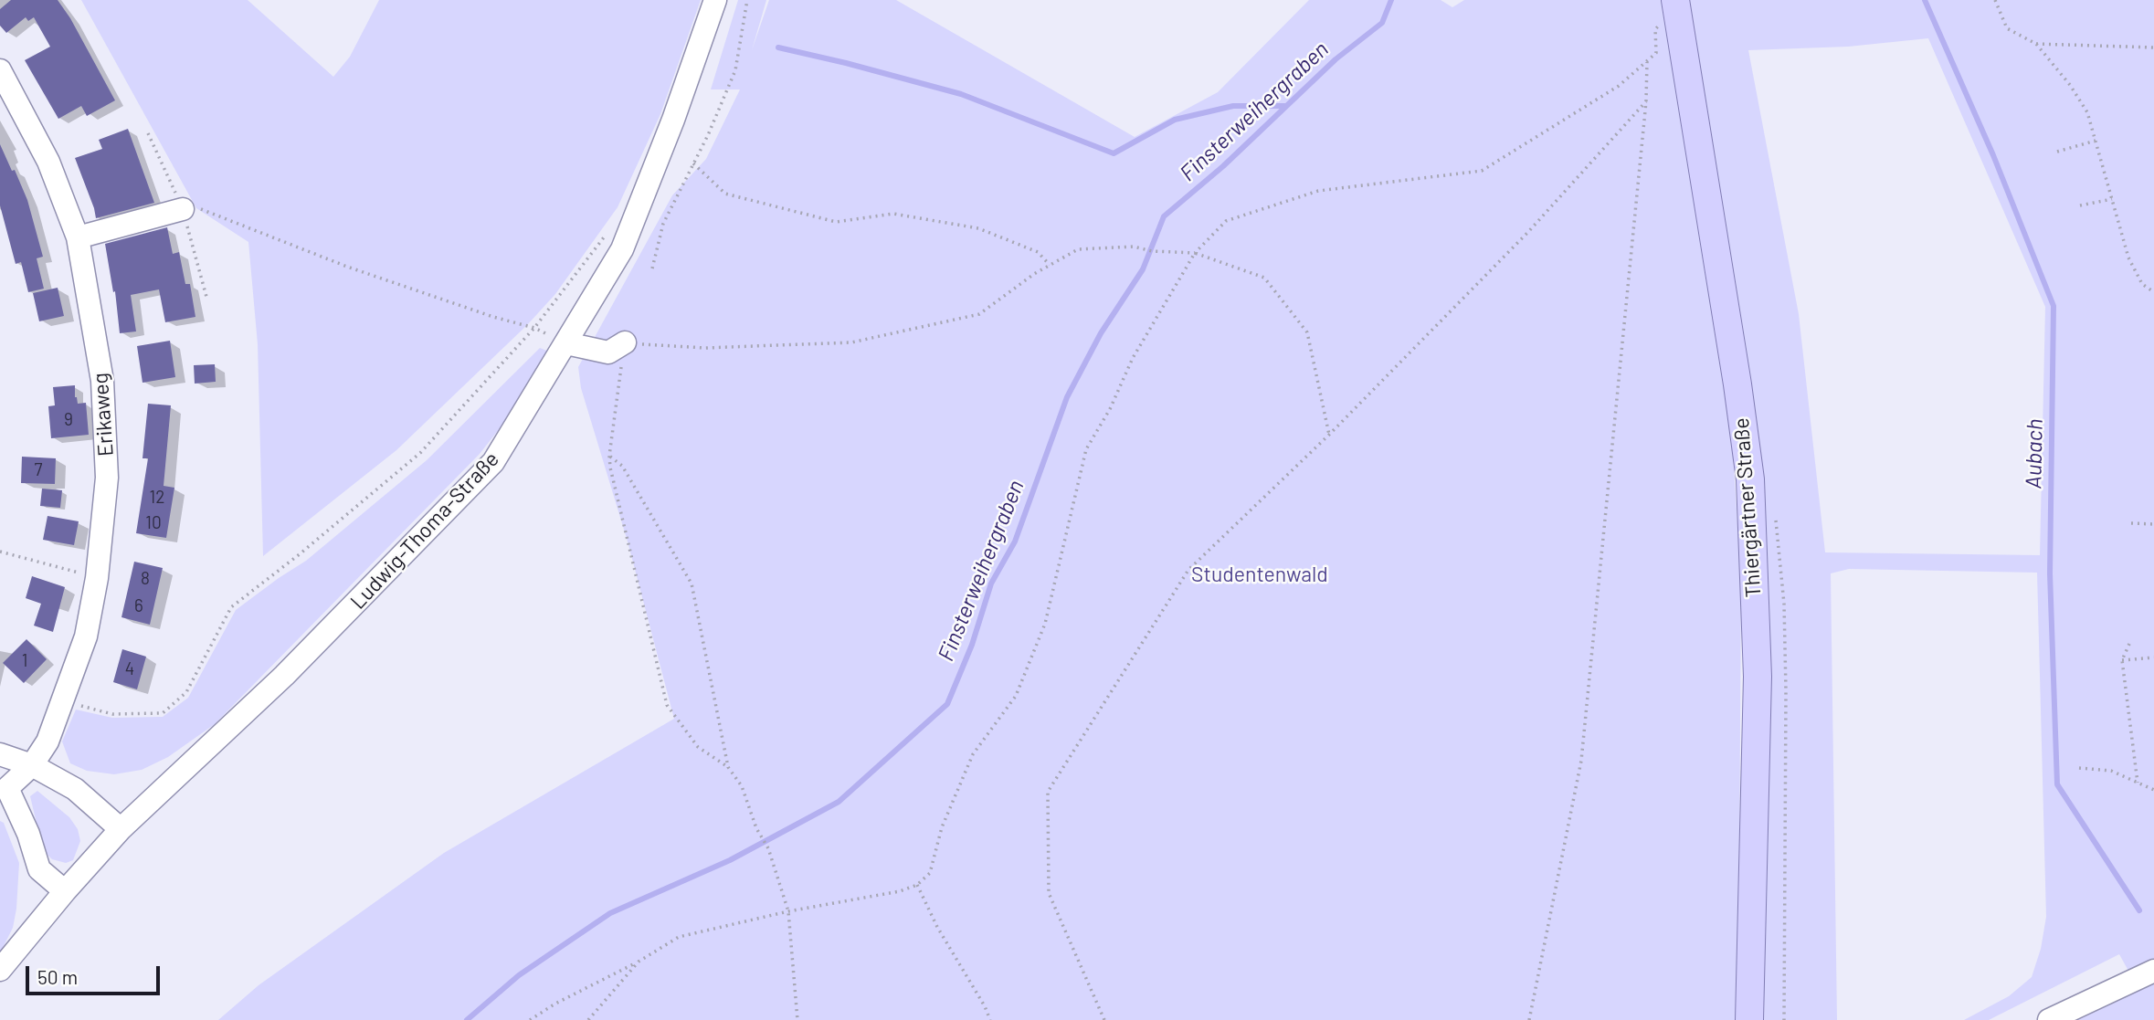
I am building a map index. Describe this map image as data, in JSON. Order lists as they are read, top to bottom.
{
  "streets": {
    "main road": ["Thiergärtner Straße"],
    "street": ["Erikaweg", "Ludwig-Thoma-Straße"]
  },
  "water": ["Finsterweihergraben", "Aubach"],
  "parks": ["Studentenwald"],
  "house_numbers": [
    "9",
    "7",
    "12",
    "10",
    "8",
    "6",
    "1",
    "4"
  ],
  "scale_bar": "50 m"
}
